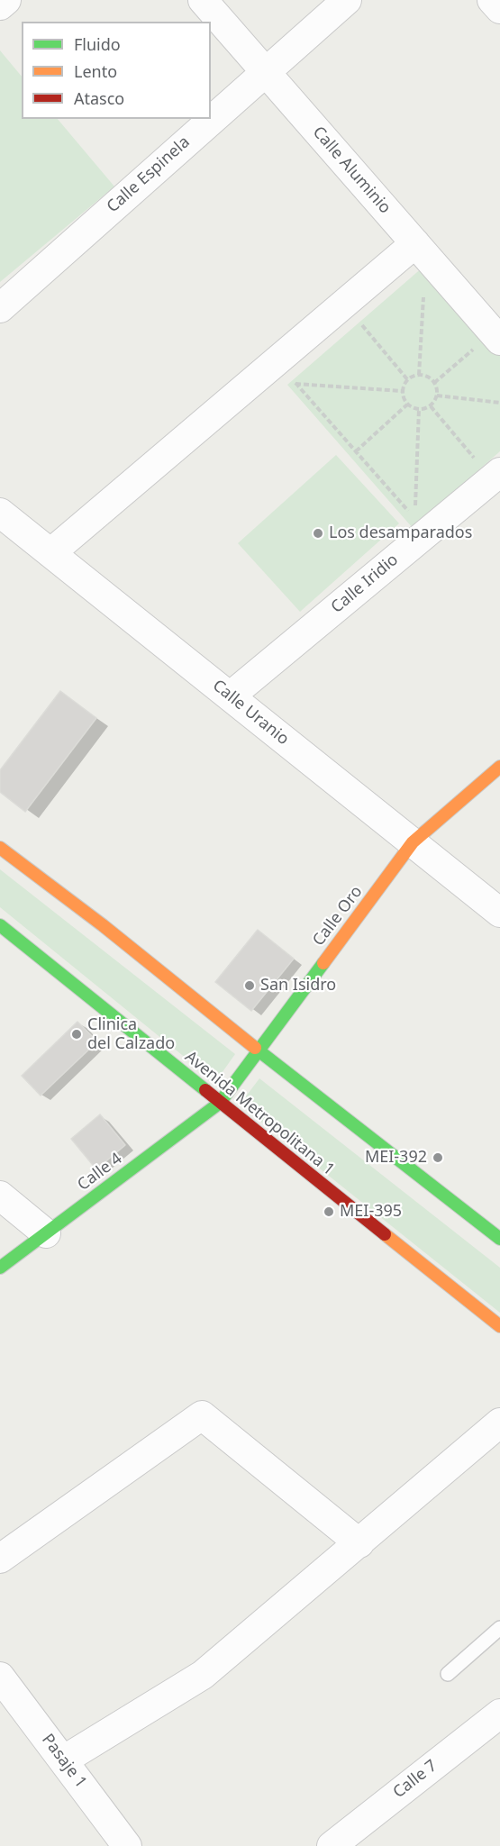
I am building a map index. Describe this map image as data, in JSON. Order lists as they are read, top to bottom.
{
  "streets": {
    "main road": ["Calle Oro", "Avenida Metropolitana 1", "Calle 4"],
    "street": [
      "Calle Aluminio",
      "Calle Espinela",
      "Calle Iridio",
      "Calle Uranio",
      "Pasaje 1",
      "Calle 7"
    ]
  },
  "crossings": [
    ["Calle Aluminio", "Calle Espinela"],
    ["Calle Iridio", "Calle Uranio"],
    ["Calle Uranio", "Calle Oro"],
    ["Calle Oro", "Avenida Metropolitana 1"],
    ["Calle Oro", "Calle 4"],
    ["Avenida Metropolitana 1", "Calle 4"]
  ],
  "places": [
    "Los desamparados",
    "San Isidro",
    "Clinica del Calzado",
    "MEI-392",
    "MEI-395"
  ],
  "legend": ["Fluido", "Lento", "Atasco"]
}
